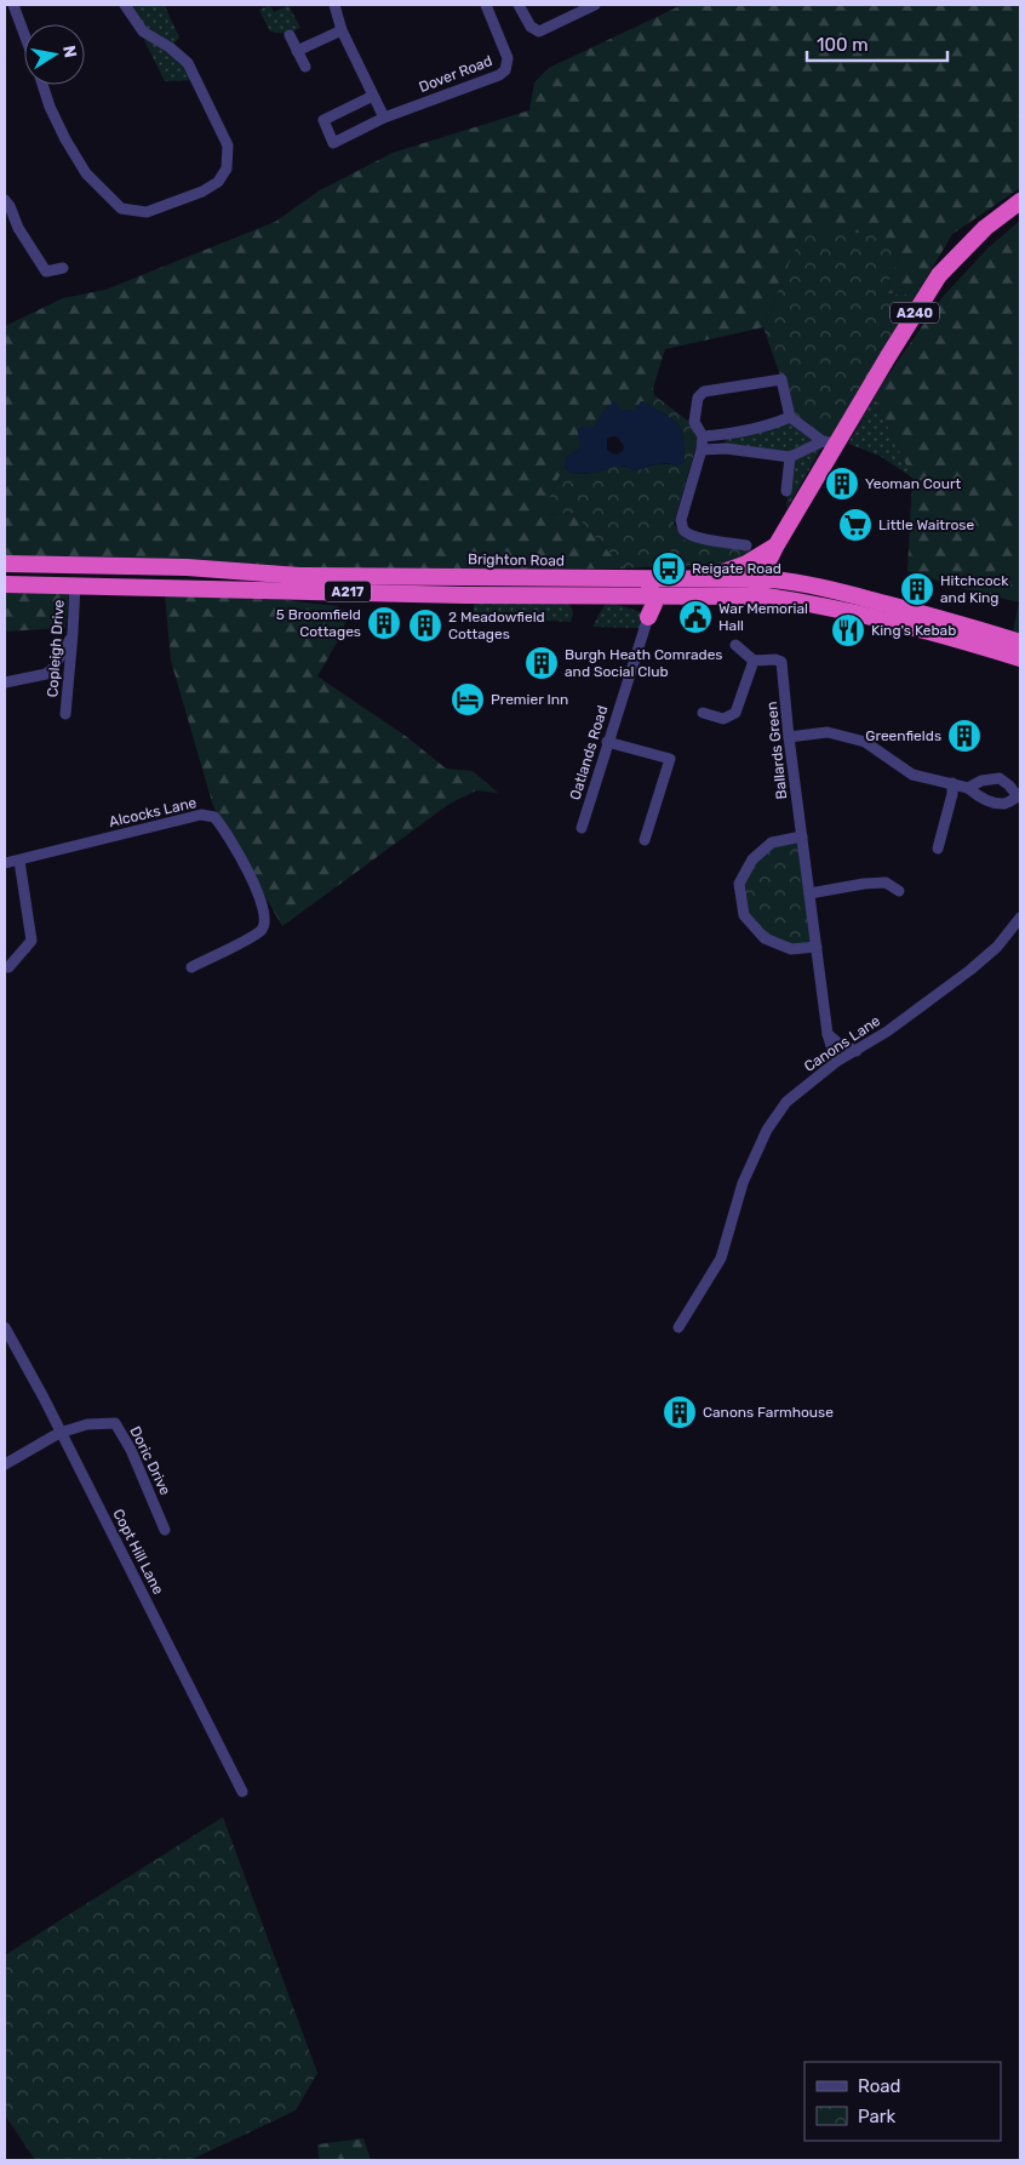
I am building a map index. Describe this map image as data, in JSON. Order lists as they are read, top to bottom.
{
  "streets": {
    "highway": ["A240", "Brighton Road", "A217"],
    "street": [
      "Dover Road",
      "Copleigh Drive",
      "Ballards Green",
      "Oatlands Road",
      "Alcocks Lane",
      "Canons Lane",
      "Doric Drive",
      "Copt Hill Lane"
    ]
  },
  "crossings": [
    ["A240", "Brighton Road"],
    ["A217", "Copleigh Drive"],
    ["Ballards Green", "Canons Lane"],
    ["Doric Drive", "Copt Hill Lane"]
  ],
  "places": {
    "building": [
      "Yeoman Court",
      "Hitchcock and King",
      "5 Broomfield Cottages",
      "2 Meadowfield Cottages",
      "Burgh Heath Comrades and Social Club",
      "Greenfields",
      "Canons Farmhouse"
    ],
    "supermarket": ["Little Waitrose"],
    "bus stop": ["Reigate Road"],
    "public building": ["War Memorial Hall"],
    "restaurant": ["King's Kebab"],
    "hotel": ["Premier Inn"]
  },
  "legend": ["Road", "Park"],
  "scale_bar": "100 m",
  "north": "right"
}
